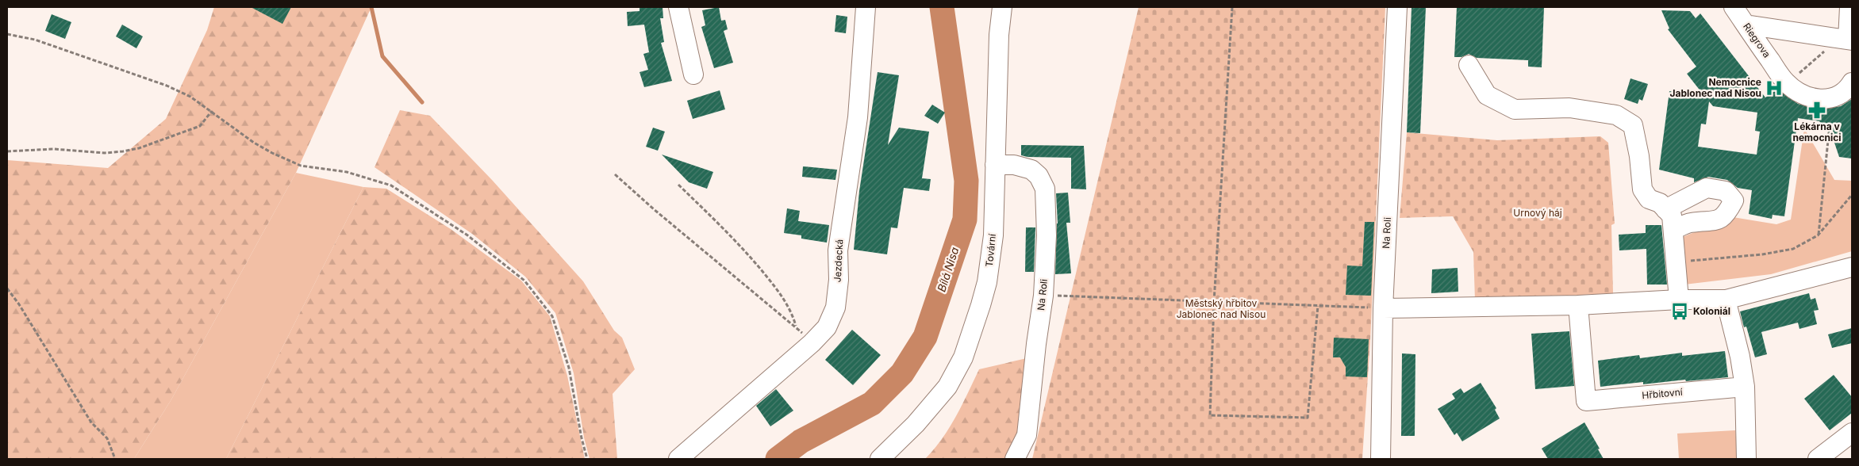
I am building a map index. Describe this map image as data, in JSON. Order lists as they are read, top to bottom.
{
  "streets": {
    "street": [
      "Riegrova",
      "Na Roli",
      "Tovární",
      "Jezdecká",
      "Hřbitovní"
    ]
  },
  "crossings": [
    ["Na Roli", "Tovární"]
  ],
  "water": ["Bílá Nisa"],
  "parks": ["Urnový háj", "Městský hřbitov Jablonec nad Nisou"],
  "places": {
    "hospital": ["Nemocnice Jablonec nad Nisou"],
    "pharmacy": ["Lékárna v nemocnici"],
    "bus stop": ["Koloniál"]
  }
}
